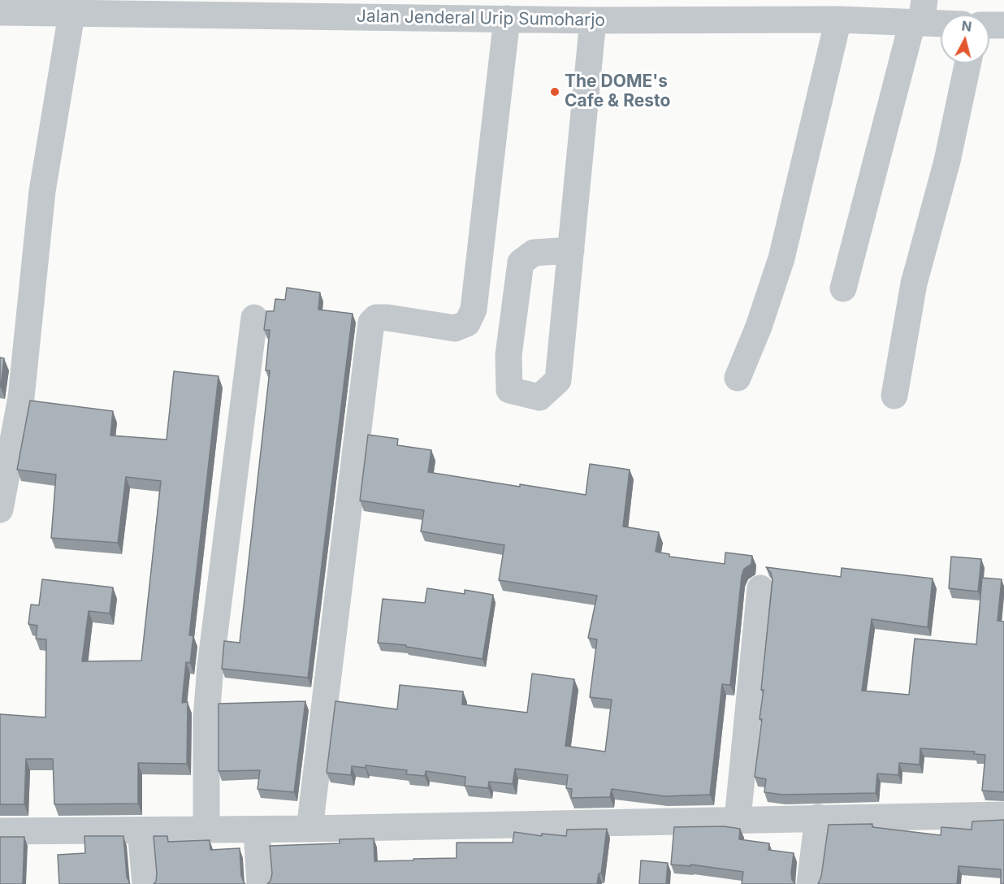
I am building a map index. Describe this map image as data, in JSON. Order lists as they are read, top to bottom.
{
  "streets": {
    "street": ["Jalan Jenderal Urip Sumoharjo"]
  },
  "places": ["The DOME's Cafe & Resto"],
  "north": "top"
}
